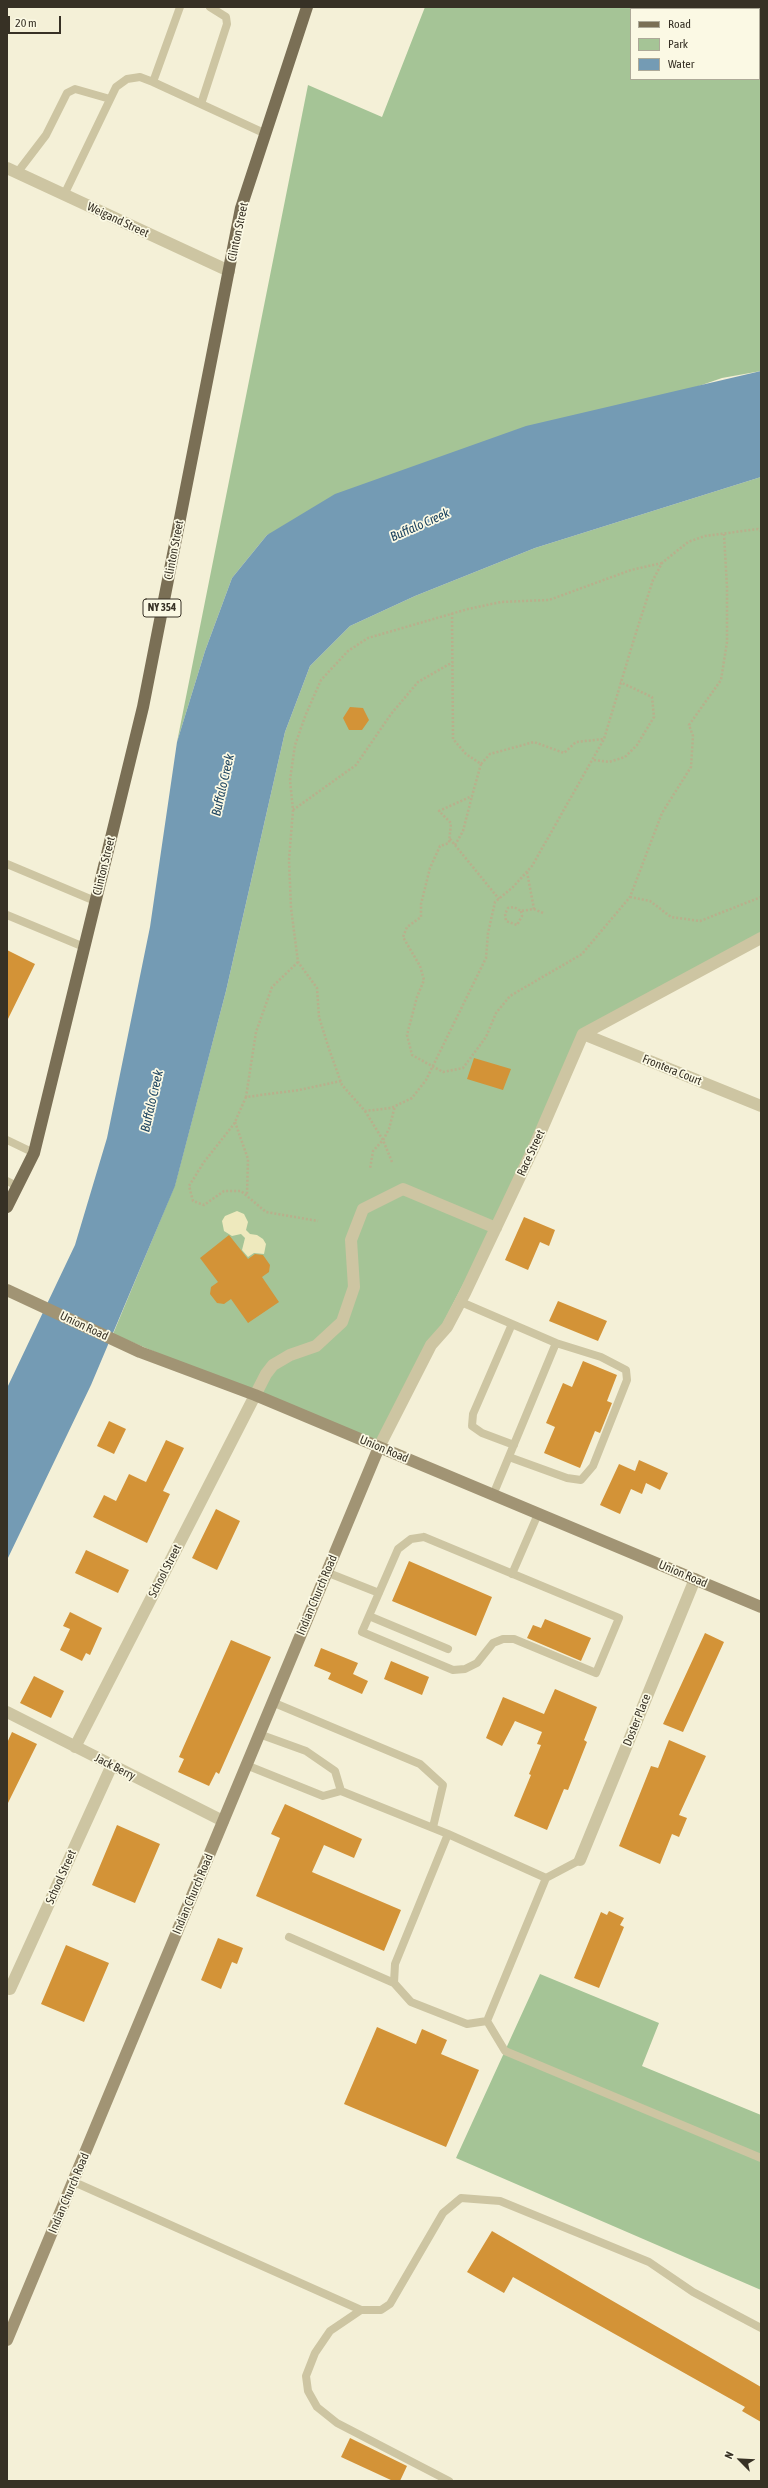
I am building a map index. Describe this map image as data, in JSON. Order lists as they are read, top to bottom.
{
  "streets": {
    "main road": ["Clinton Street", "NY 354"],
    "street": [
      "Weigand Street",
      "Frontera Court",
      "Race Street",
      "Union Road",
      "School Street",
      "Indian Church Road",
      "Doster Place",
      "Jack Berry"
    ]
  },
  "crossings": [
    ["Weigand Street", "Clinton Street"],
    ["Frontera Court", "Race Street"],
    ["Race Street", "Union Road"],
    ["Race Street", "School Street"],
    ["Race Street", "Indian Church Road"],
    ["Union Road", "School Street"],
    ["Union Road", "Indian Church Road"],
    ["Union Road", "Doster Place"],
    ["School Street", "Jack Berry"],
    ["Indian Church Road", "Jack Berry"]
  ],
  "water": ["Buffalo Creek"],
  "legend": ["Road", "Park", "Water"],
  "scale_bar": "20 m",
  "north": "top left"
}
